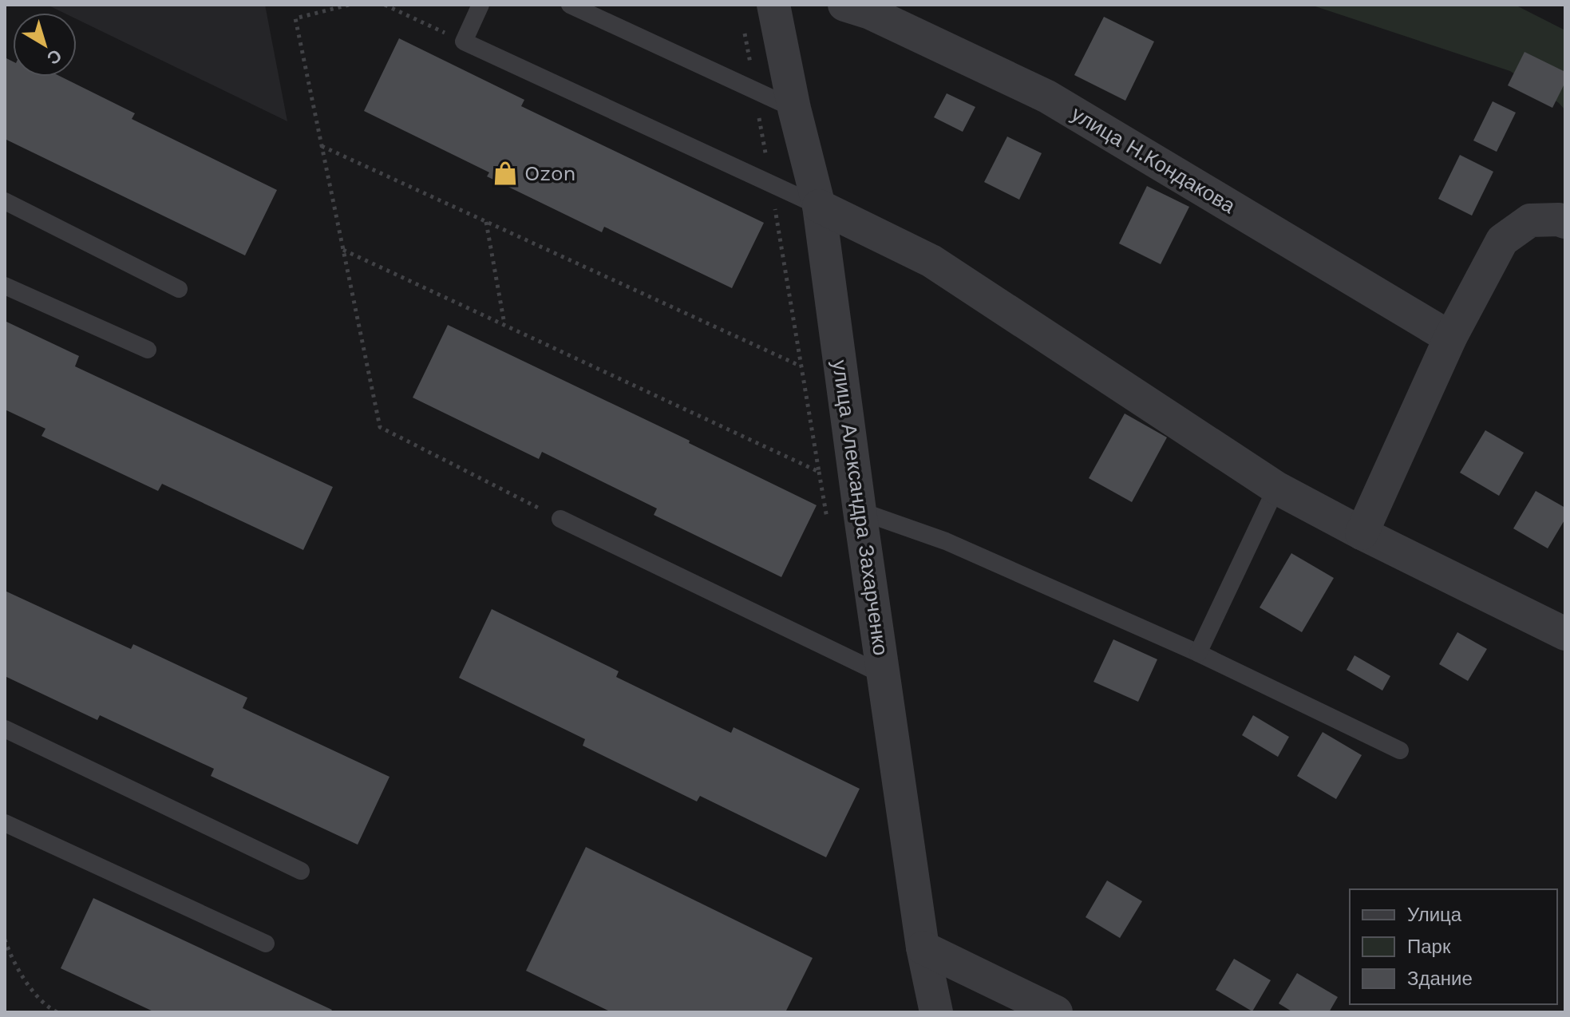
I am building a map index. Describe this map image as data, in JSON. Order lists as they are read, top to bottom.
{
  "streets": {
    "street": ["улица Н.Кондакова", "улица Александра Захарченко"]
  },
  "places": {
    "shop": ["Ozon"]
  },
  "legend": ["Улица", "Парк", "Здание"],
  "north": "bottom right"
}
